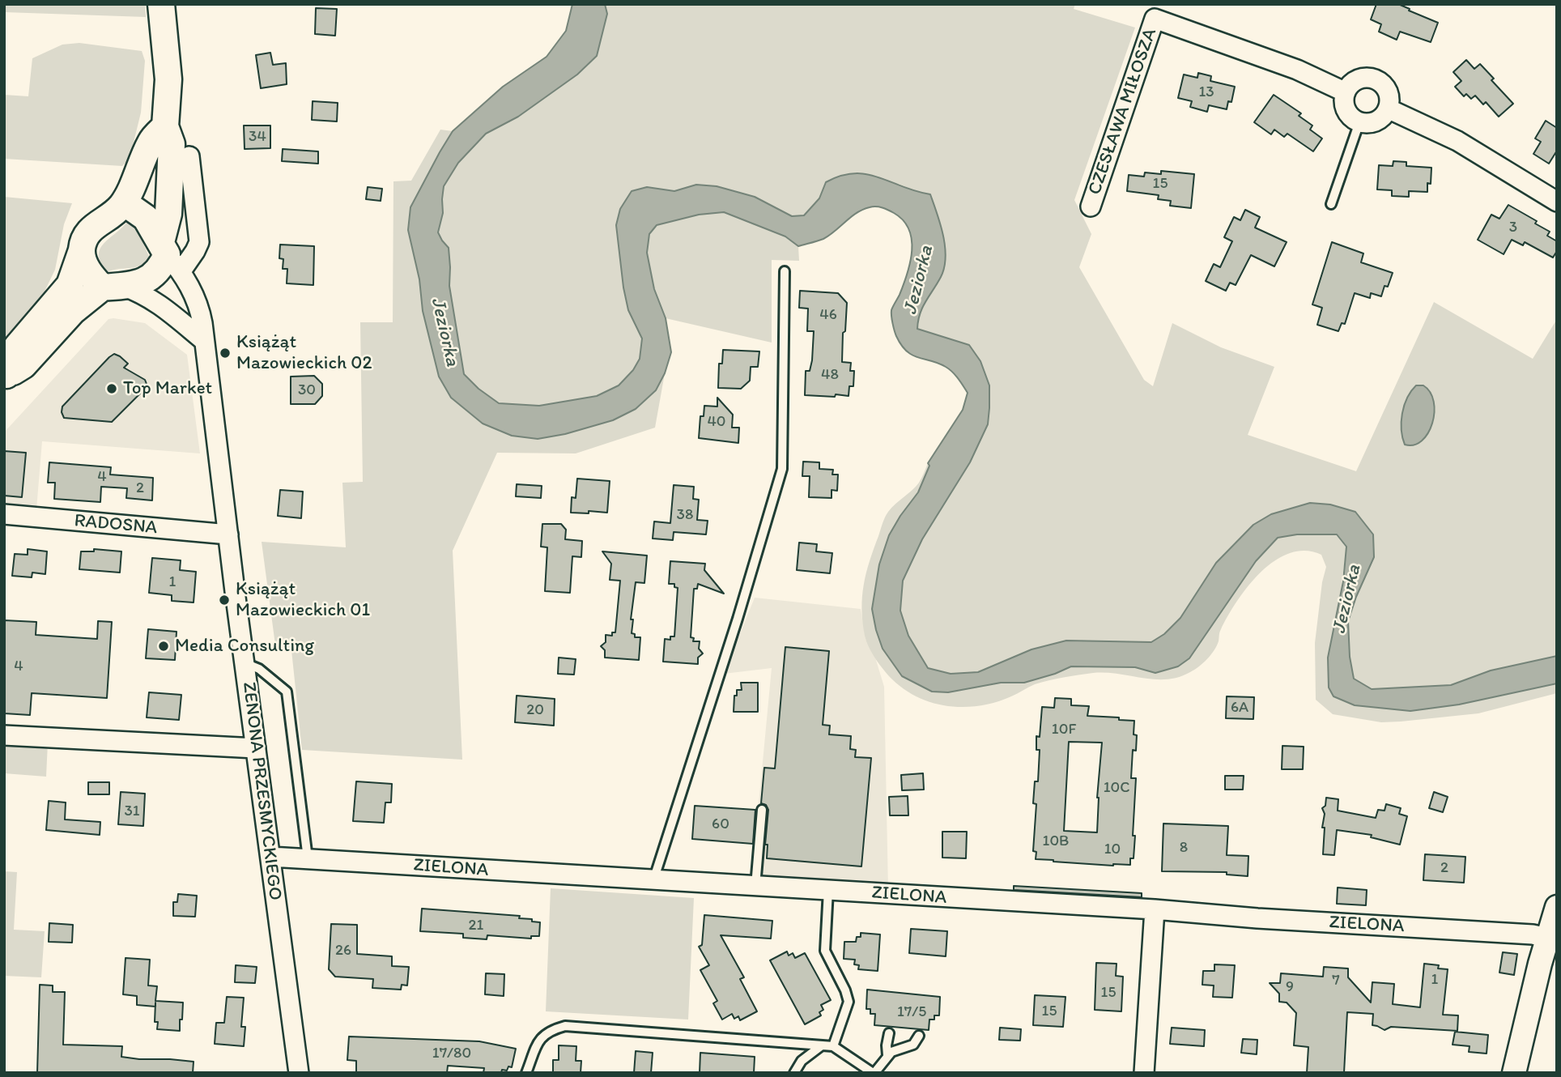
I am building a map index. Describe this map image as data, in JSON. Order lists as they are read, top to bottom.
{
  "streets": {
    "street": [
      "CZESŁAWA MIŁOSZA",
      "RADOSNA",
      "ZENONA PRZESMYCKIEGO",
      "ZIELONA"
    ]
  },
  "crossings": [
    ["RADOSNA", "ZENONA PRZESMYCKIEGO"],
    ["ZENONA PRZESMYCKIEGO", "ZIELONA"]
  ],
  "water": ["Jeziorka"],
  "places": [
    "Książąt Mazowieckich 02",
    "Top Market",
    "Książąt Mazowieckich 01",
    "Media Consulting"
  ],
  "house_numbers": [
    "13",
    "34",
    "15",
    "3",
    "46",
    "48",
    "30",
    "40",
    "4",
    "2",
    "38",
    "1",
    "4",
    "6A",
    "20",
    "10F",
    "10C",
    "31",
    "60",
    "10B",
    "8",
    "10",
    "2",
    "21",
    "26",
    "1",
    "7",
    "9",
    "15",
    "15",
    "17/5",
    "17/80"
  ]
}
